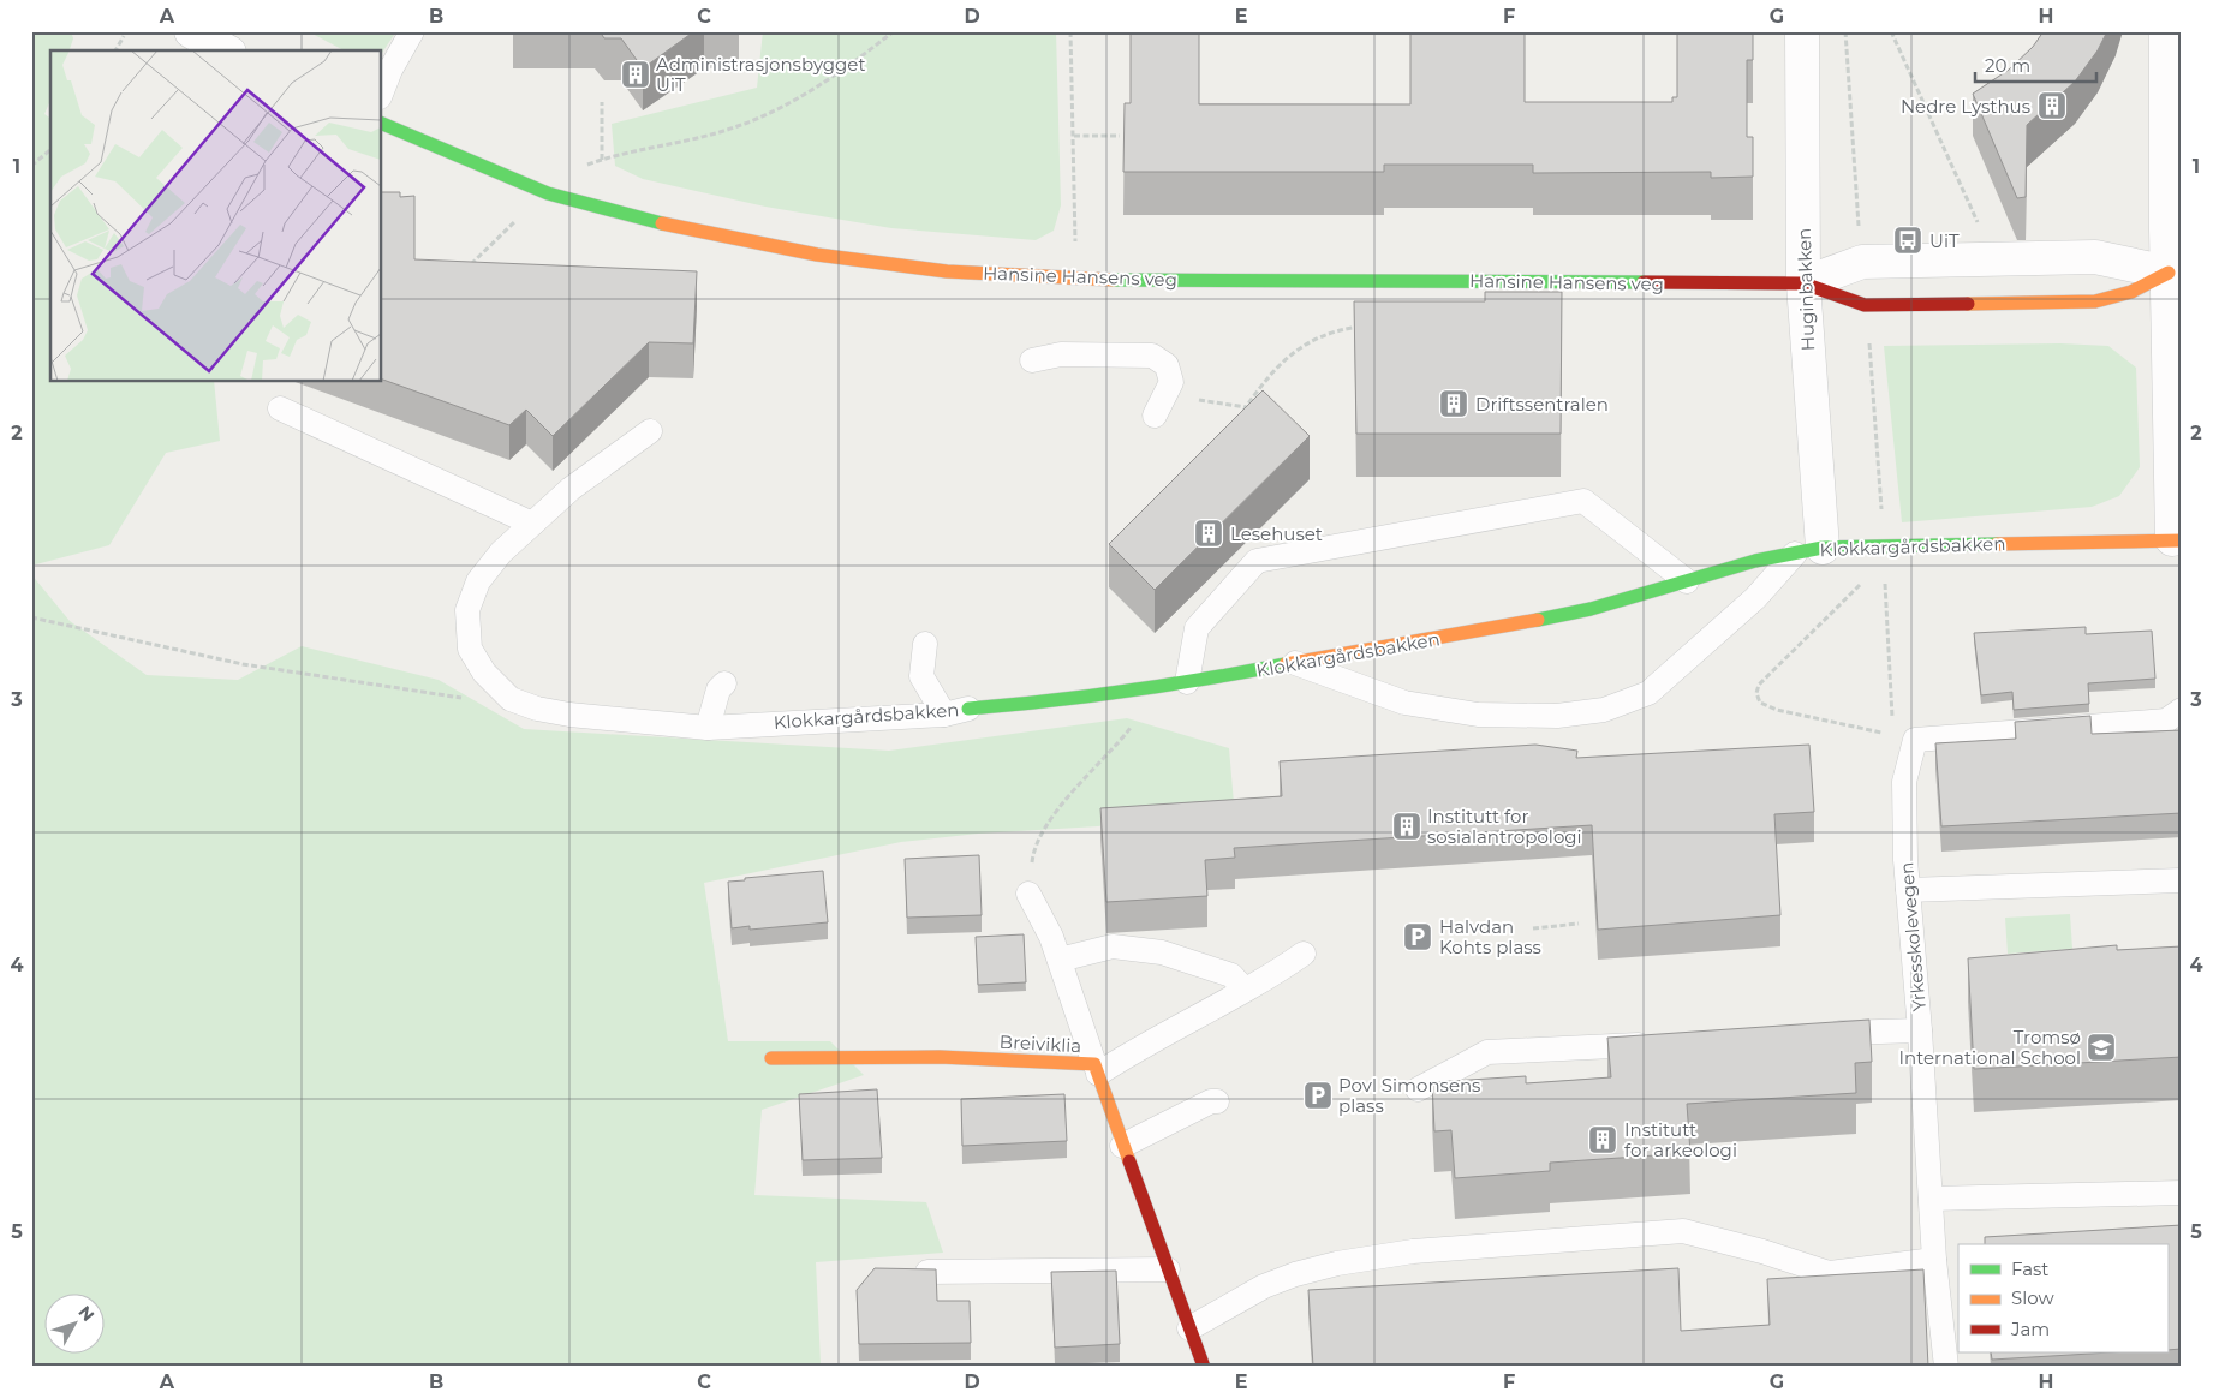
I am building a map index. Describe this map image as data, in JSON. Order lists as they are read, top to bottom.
{
  "streets": {
    "street": [
      "Hansine Hansens veg",
      "Huginbakken",
      "Klokkargårdsbakken",
      "Breiviklia"
    ],
    "lane": ["Yrkesskolevegen"]
  },
  "crossings": [
    ["Hansine Hansens veg", "Huginbakken"],
    ["Huginbakken", "Klokkargårdsbakken"]
  ],
  "places": {
    "building": [
      "Administrasjonsbygget UiT",
      "Nedre Lysthus",
      "Driftssentralen",
      "Lesehuset",
      "Institutt for sosialantropologi",
      "Institutt for arkeologi"
    ],
    "bus stop": ["UiT"],
    "parking": ["Halvdan Kohts plass", "Povl Simonsens plass"],
    "school or university": ["Tromsø International School"]
  },
  "legend": ["Fast", "Slow", "Jam"],
  "scale_bar": "20 m",
  "north": "top right",
  "grid": {
    "columns": [
      "A",
      "B",
      "C",
      "D",
      "E",
      "F",
      "G",
      "H"
    ],
    "rows": [
      "1",
      "2",
      "3",
      "4",
      "5"
    ]
  }
}
